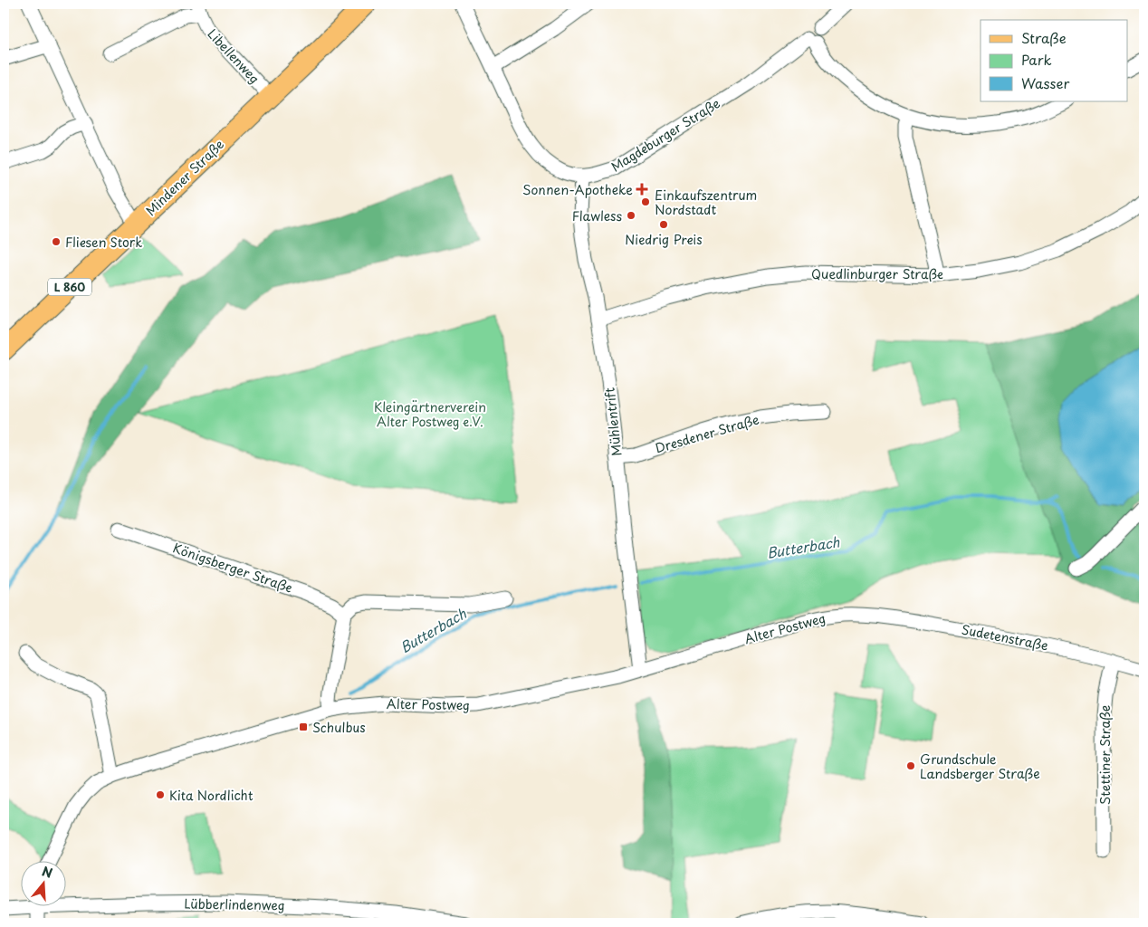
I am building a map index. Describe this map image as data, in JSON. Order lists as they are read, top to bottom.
{
  "streets": {
    "main road": ["Mindener Straße", "L 860"],
    "street": [
      "Libellenweg",
      "Magdeburger Straße",
      "Quedlinburger Straße",
      "Mühlentrift",
      "Dresdener Straße",
      "Königsberger Straße",
      "Alter Postweg",
      "Sudetenstraße",
      "Stettiner Straße",
      "Lübberlindenweg"
    ]
  },
  "crossings": [
    ["Libellenweg", "Mindener Straße"],
    ["Magdeburger Straße", "Mühlentrift"],
    ["Quedlinburger Straße", "Mühlentrift"],
    ["Mühlentrift", "Dresdener Straße"],
    ["Mühlentrift", "Alter Postweg"],
    ["Alter Postweg", "Sudetenstraße"],
    ["Sudetenstraße", "Stettiner Straße"]
  ],
  "water": ["Butterbach"],
  "parks": ["Kleingärtnerverein Alter Postweg e.V."],
  "places": {
    "health": ["Sonnen-Apotheke"],
    "other": [
      "Einkaufszentrum Nordstadt",
      "Flawless",
      "Niedrig Preis",
      "Fliesen Stork",
      "Grundschule Landsberger Straße",
      "Kita Nordlicht"
    ],
    "transit": ["Schulbus"]
  },
  "legend": ["Straße", "Park", "Wasser"],
  "north": "top"
}
